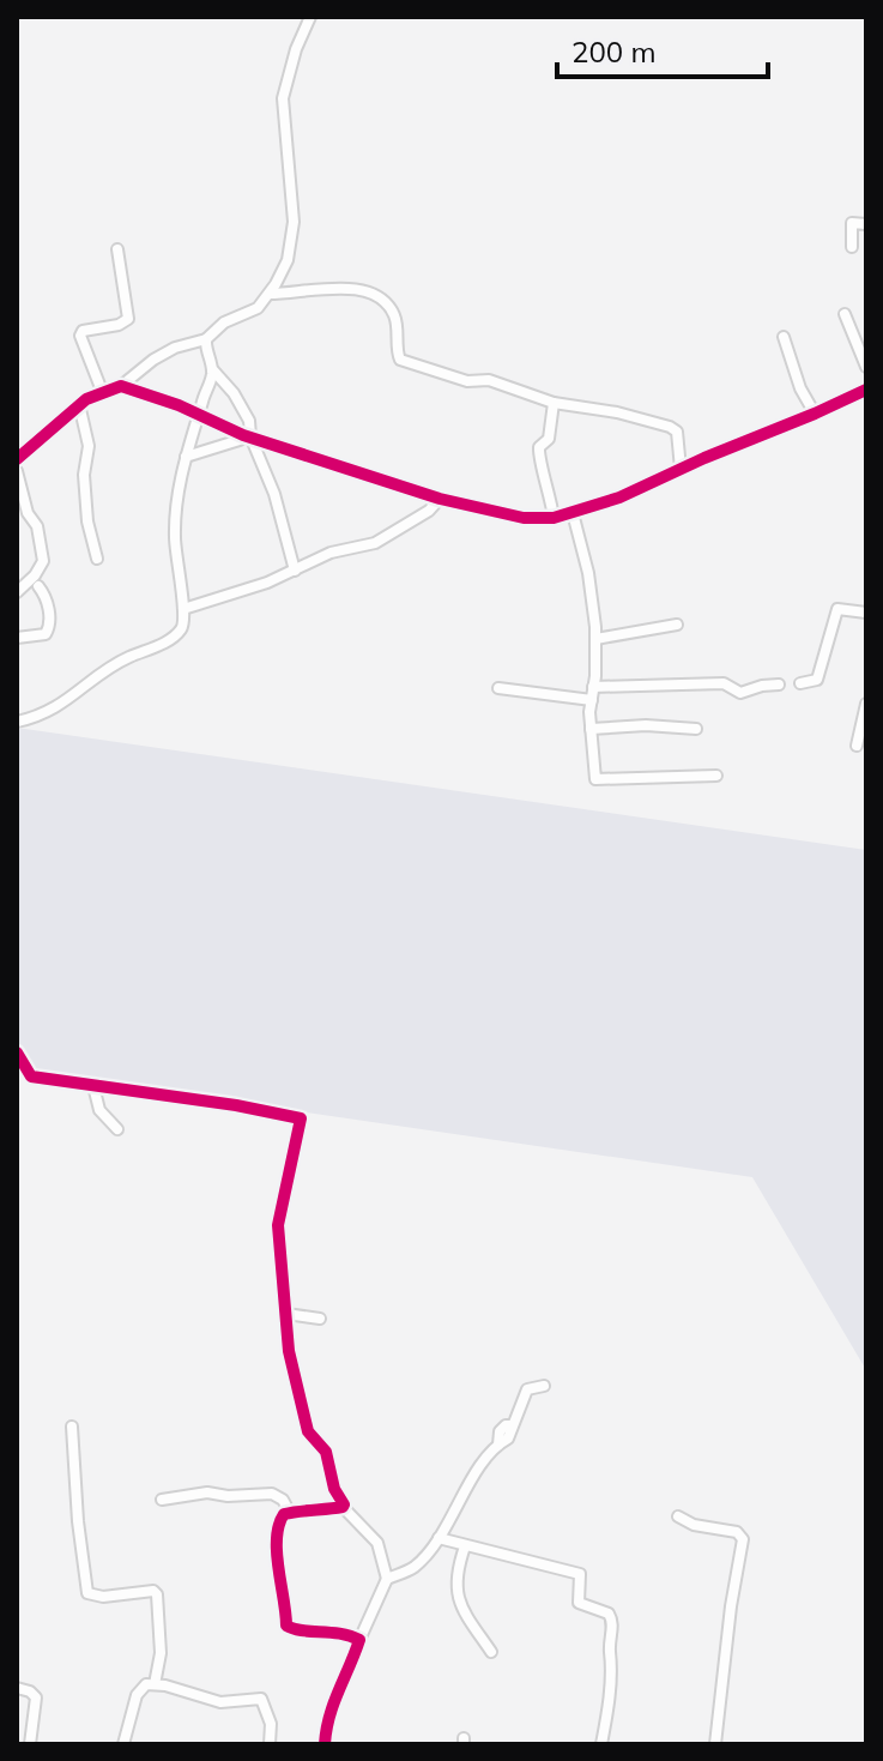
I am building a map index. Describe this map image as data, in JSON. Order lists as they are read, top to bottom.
{
  "scale_bar": "200 m"
}
